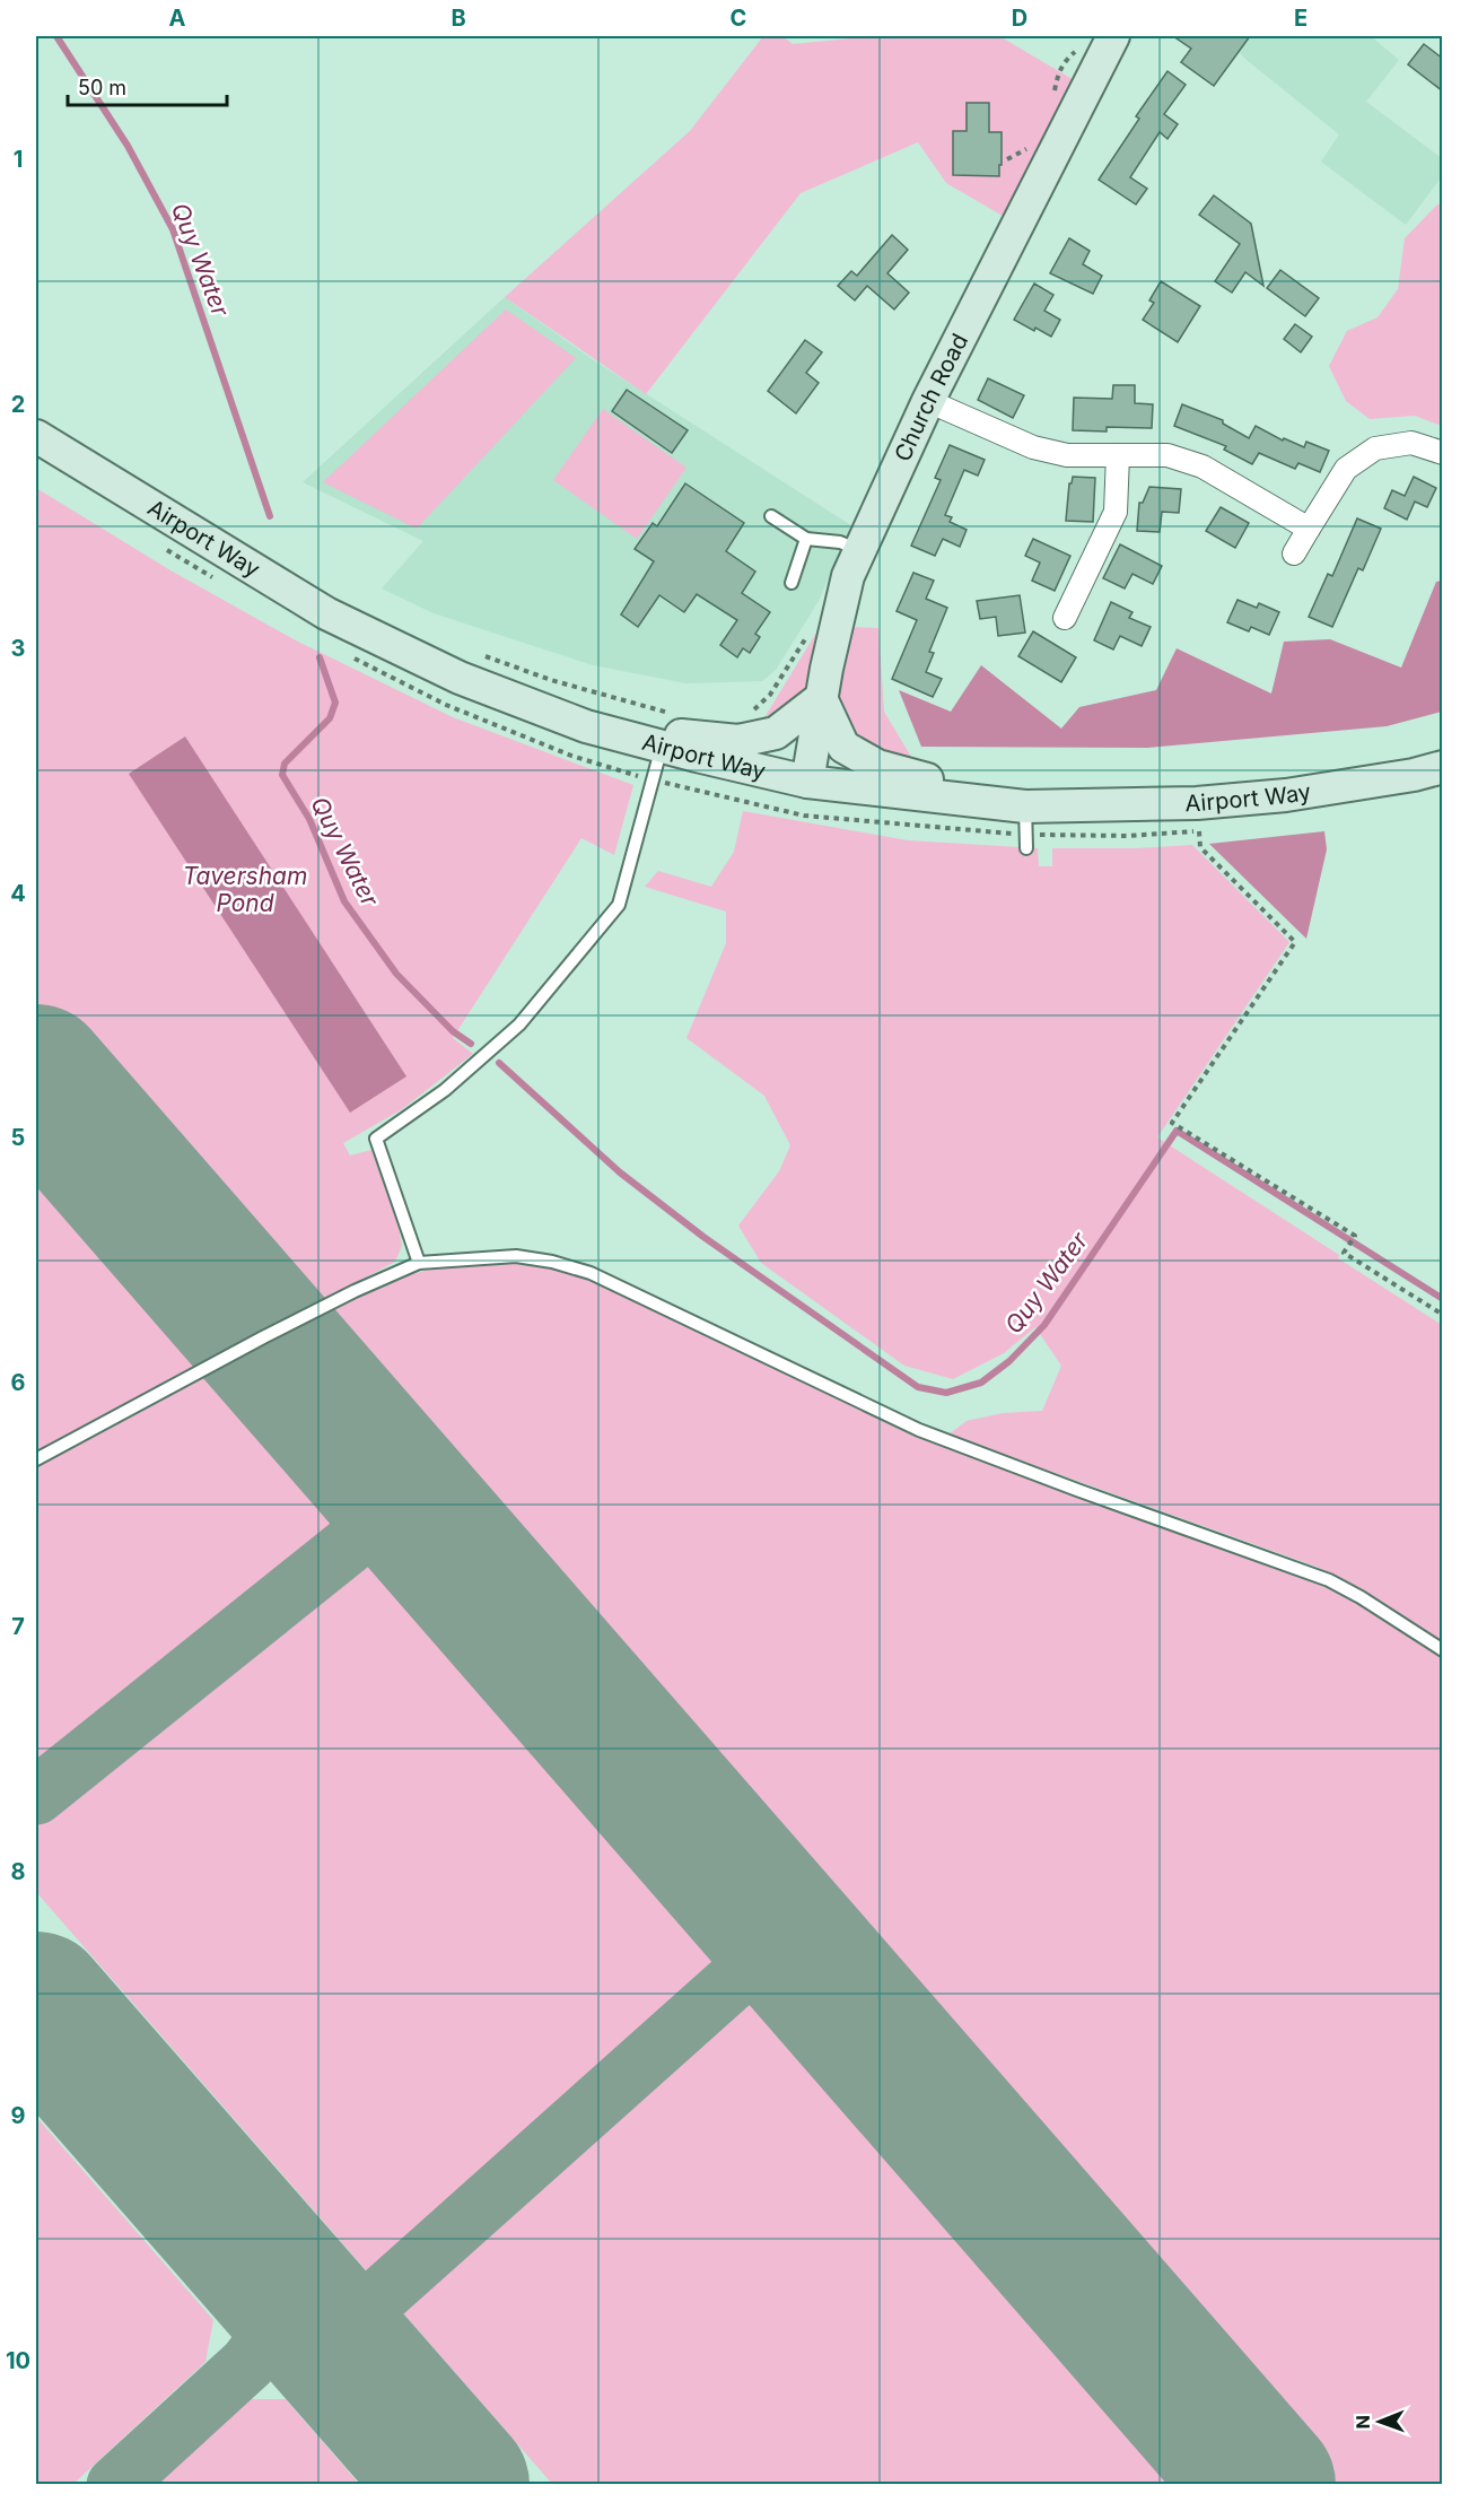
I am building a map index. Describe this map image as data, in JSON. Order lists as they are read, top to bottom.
{
  "streets": {
    "street": ["Church Road", "Airport Way"]
  },
  "crossings": [
    ["Church Road", "Airport Way"]
  ],
  "water": ["Quy Water", "Taversham Pond"],
  "scale_bar": "50 m",
  "north": "left",
  "grid": {
    "columns": [
      "A",
      "B",
      "C",
      "D",
      "E"
    ],
    "rows": [
      "1",
      "2",
      "3",
      "4",
      "5",
      "6",
      "7",
      "8",
      "9",
      "10"
    ]
  }
}
